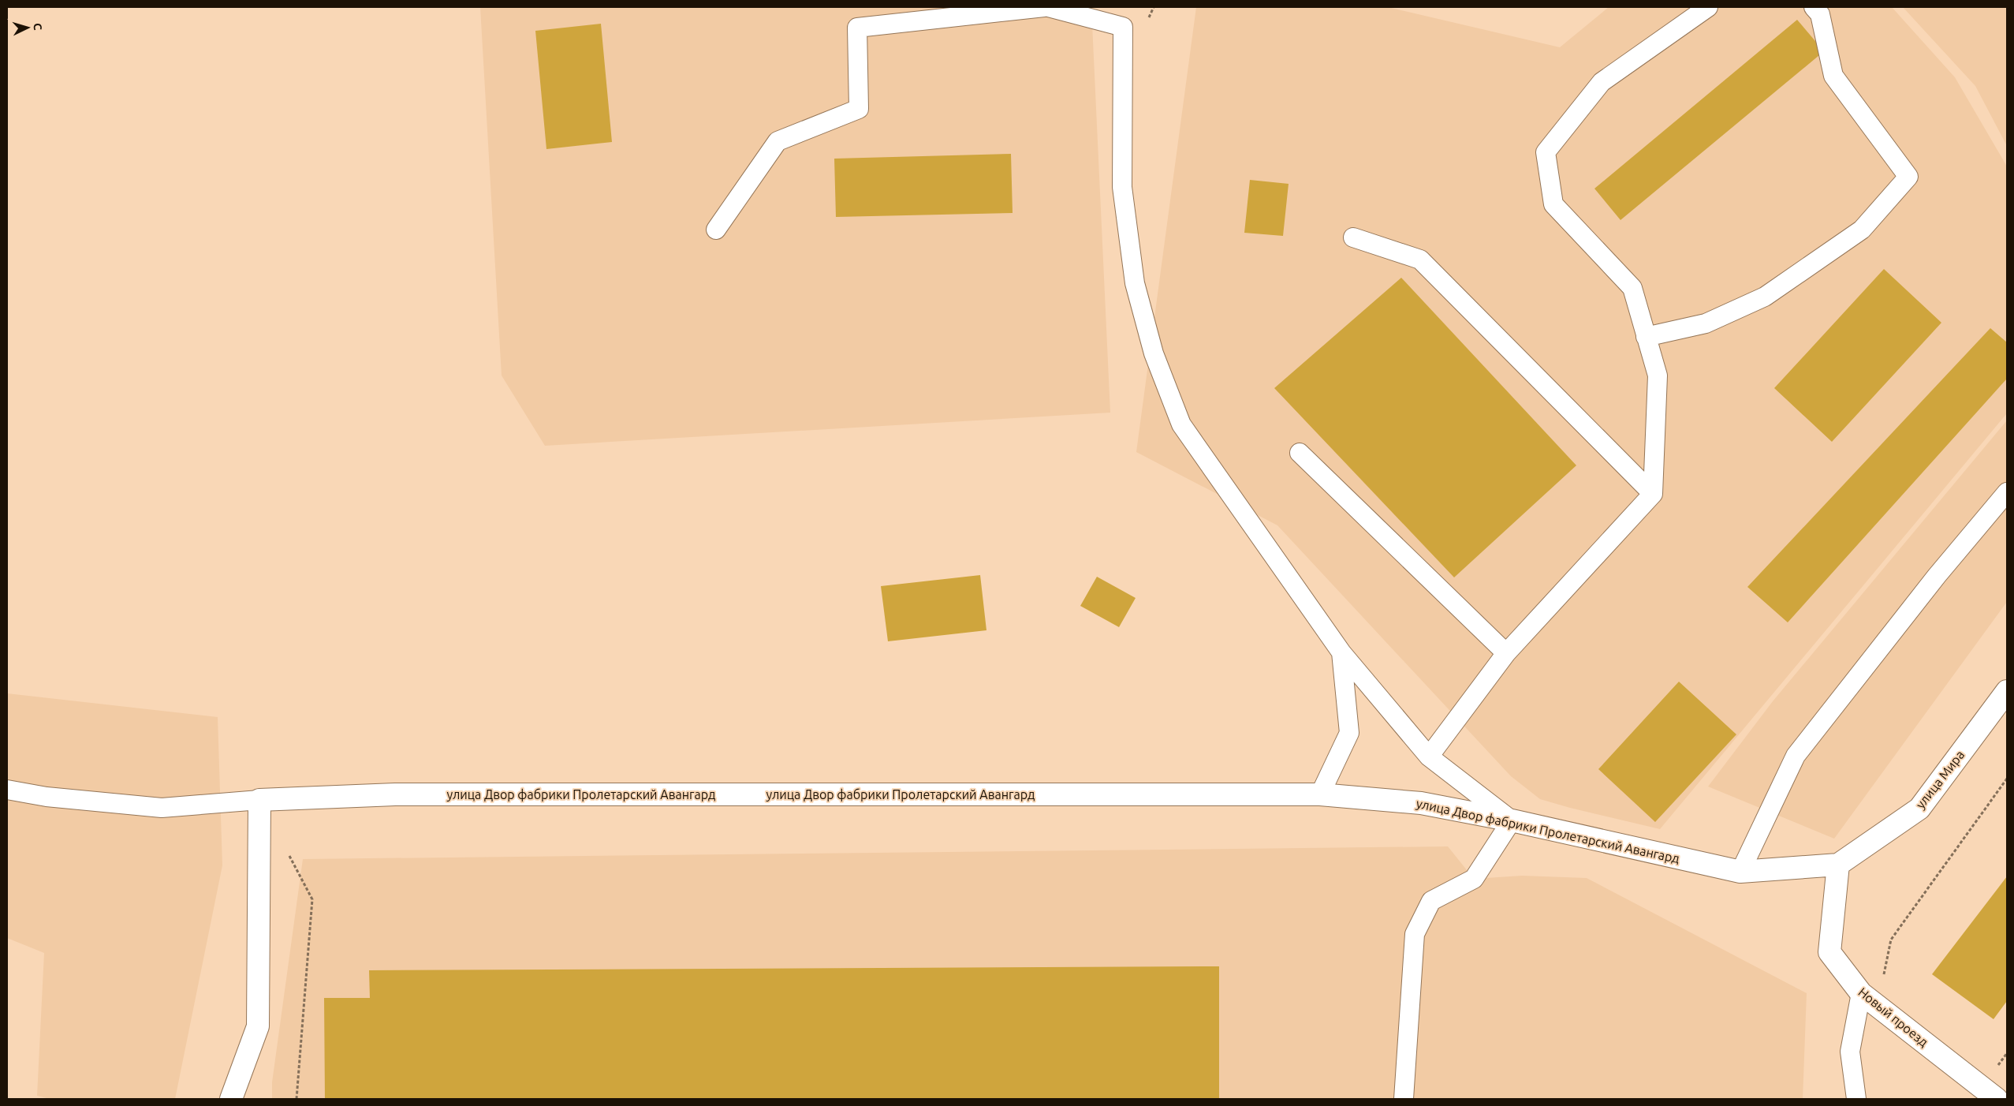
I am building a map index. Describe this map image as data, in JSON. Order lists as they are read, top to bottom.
{
  "streets": {
    "street": ["улица Мира", "улица Двор фабрики Пролетарский Авангард", "Новый проезд"]
  },
  "crossings": [
    ["улица Мира", "улица Двор фабрики Пролетарский Авангард"],
    ["улица Мира", "Новый проезд"],
    ["улица Двор фабрики Пролетарский Авангард", "Новый проезд"]
  ],
  "north": "right"
}
